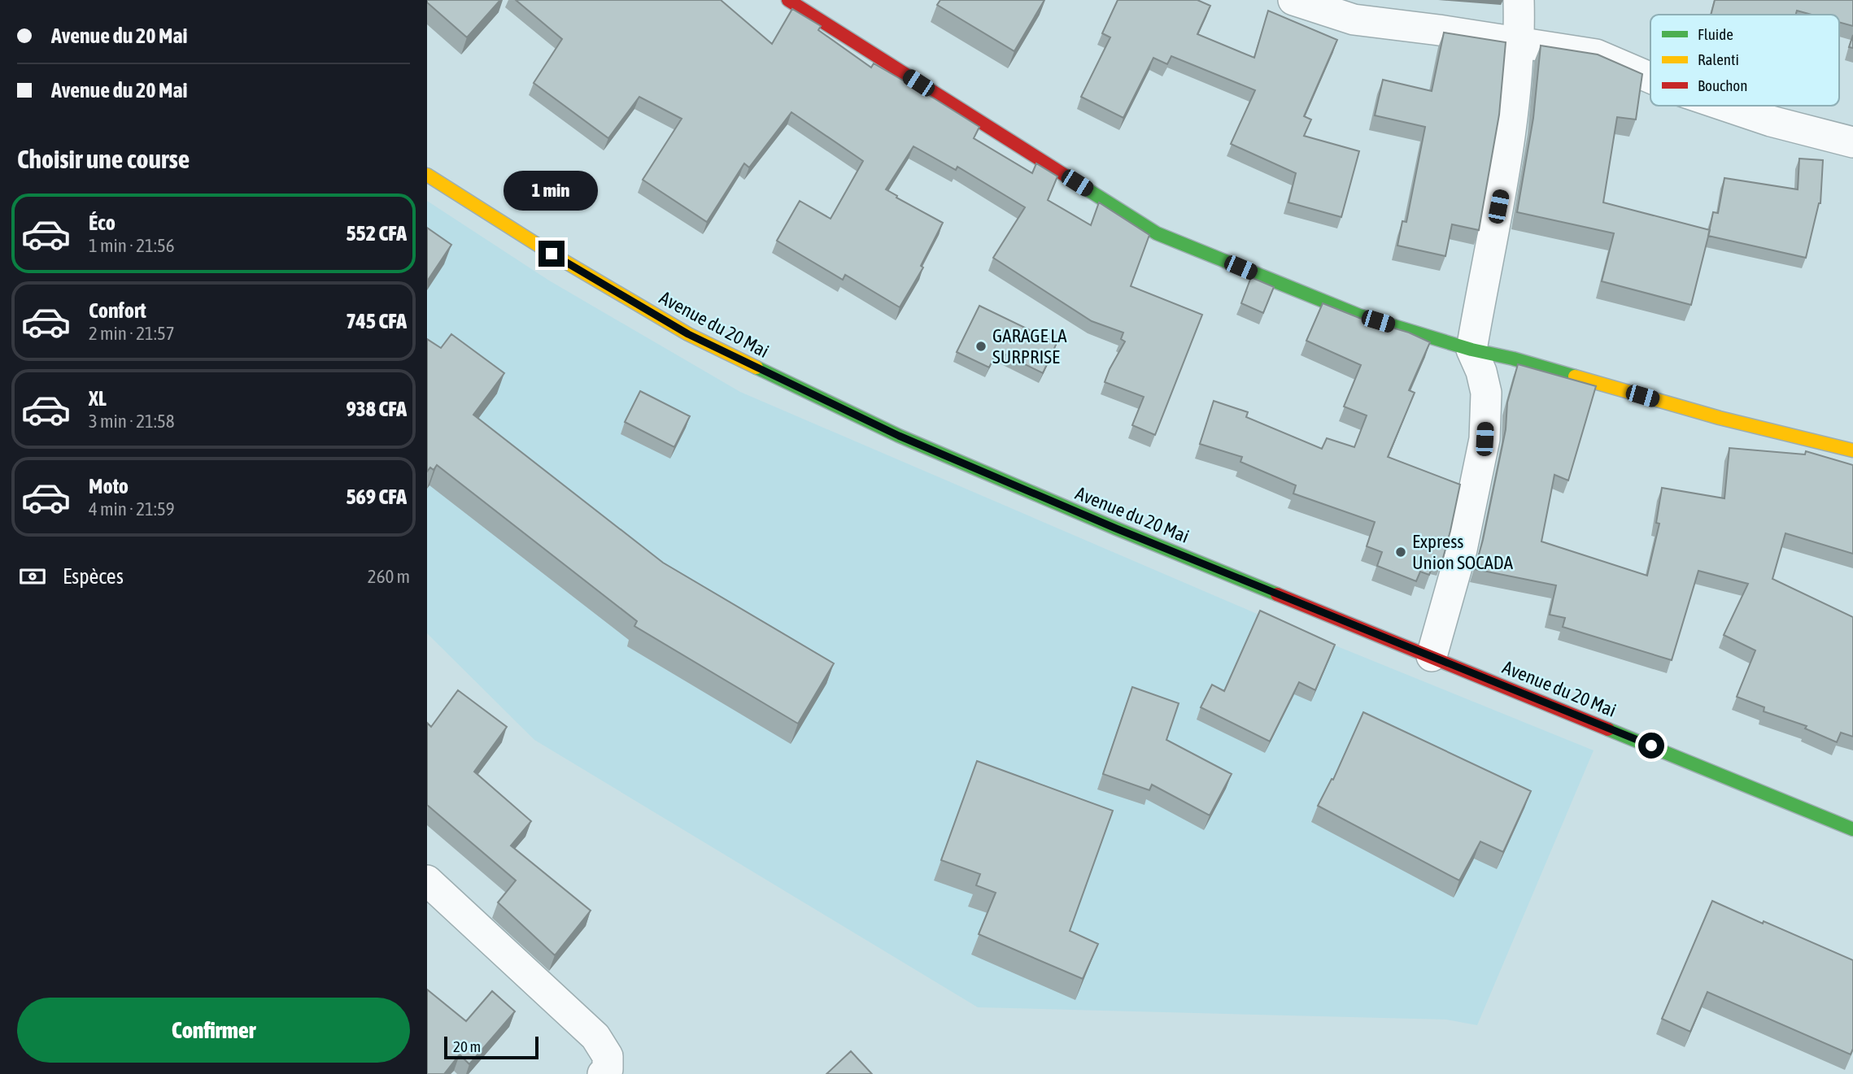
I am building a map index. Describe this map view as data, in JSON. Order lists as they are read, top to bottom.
{
  "streets": {
    "main road": ["Avenue du 20 Mai"]
  },
  "places": ["GARAGE LA SURPRISE", "Express Union SOCADA"],
  "legend": ["Fluide", "Ralenti", "Bouchon"],
  "scale_bar": "20 m",
  "page": {
    "banner": ["Avenue du 20 Mai", "Avenue du 20 Mai"],
    "heading": "Choisir une course",
    "bubble": "1 min",
    "list": [
      {
        "name": "Éco",
        "note": "1 min · 21:56",
        "value": "552 CFA"
      },
      {
        "name": "Confort",
        "note": "2 min · 21:57",
        "value": "745 CFA"
      },
      {
        "name": "XL",
        "note": "3 min · 21:58",
        "value": "938 CFA"
      },
      {
        "name": "Moto",
        "note": "4 min · 21:59",
        "value": "569 CFA"
      }
    ],
    "pay": ["Espèces", "260 m"],
    "buttons": "Confirmer",
    "scale": "20 m"
  }
}
